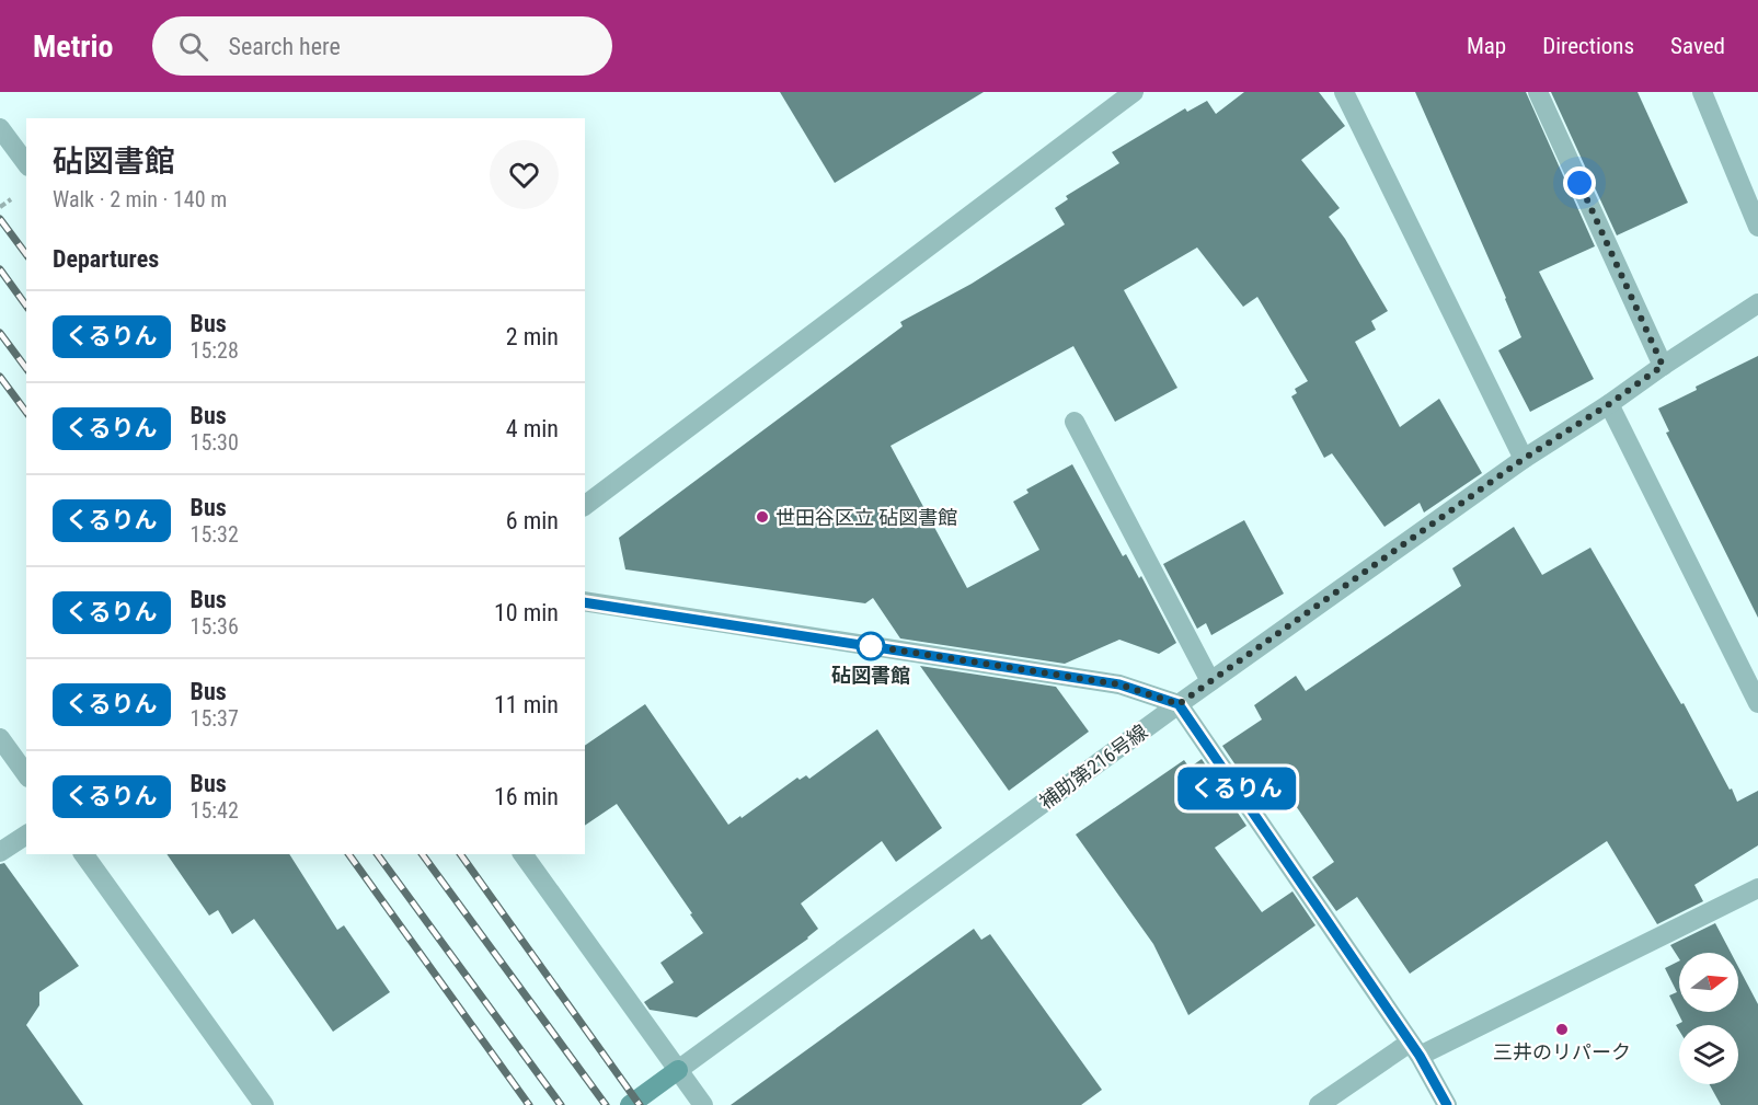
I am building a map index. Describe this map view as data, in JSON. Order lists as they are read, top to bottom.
{
  "streets": {
    "street": ["補助第216号線"]
  },
  "places": ["世田谷区立 砧図書館", "砧図書館", "三井のリパーク"],
  "lines": ["bus line くるりん"],
  "north": "right",
  "page": {
    "header": "Metrio",
    "search": "Search here",
    "nav": ["Map", "Directions", "Saved"],
    "on_map": "くるりん",
    "heading": [
      ["砧図書館", "Walk · 2 min · 140 m"],
      "Departures"
    ],
    "list": [
      {
        "mark": "くるりん",
        "name": "Bus",
        "note": "15:28",
        "value": "2 min"
      },
      {
        "mark": "くるりん",
        "name": "Bus",
        "note": "15:30",
        "value": "4 min"
      },
      {
        "mark": "くるりん",
        "name": "Bus",
        "note": "15:32",
        "value": "6 min"
      },
      {
        "mark": "くるりん",
        "name": "Bus",
        "note": "15:36",
        "value": "10 min"
      },
      {
        "mark": "くるりん",
        "name": "Bus",
        "note": "15:37",
        "value": "11 min"
      },
      {
        "mark": "くるりん",
        "name": "Bus",
        "note": "15:42",
        "value": "16 min"
      }
    ]
  }
}
